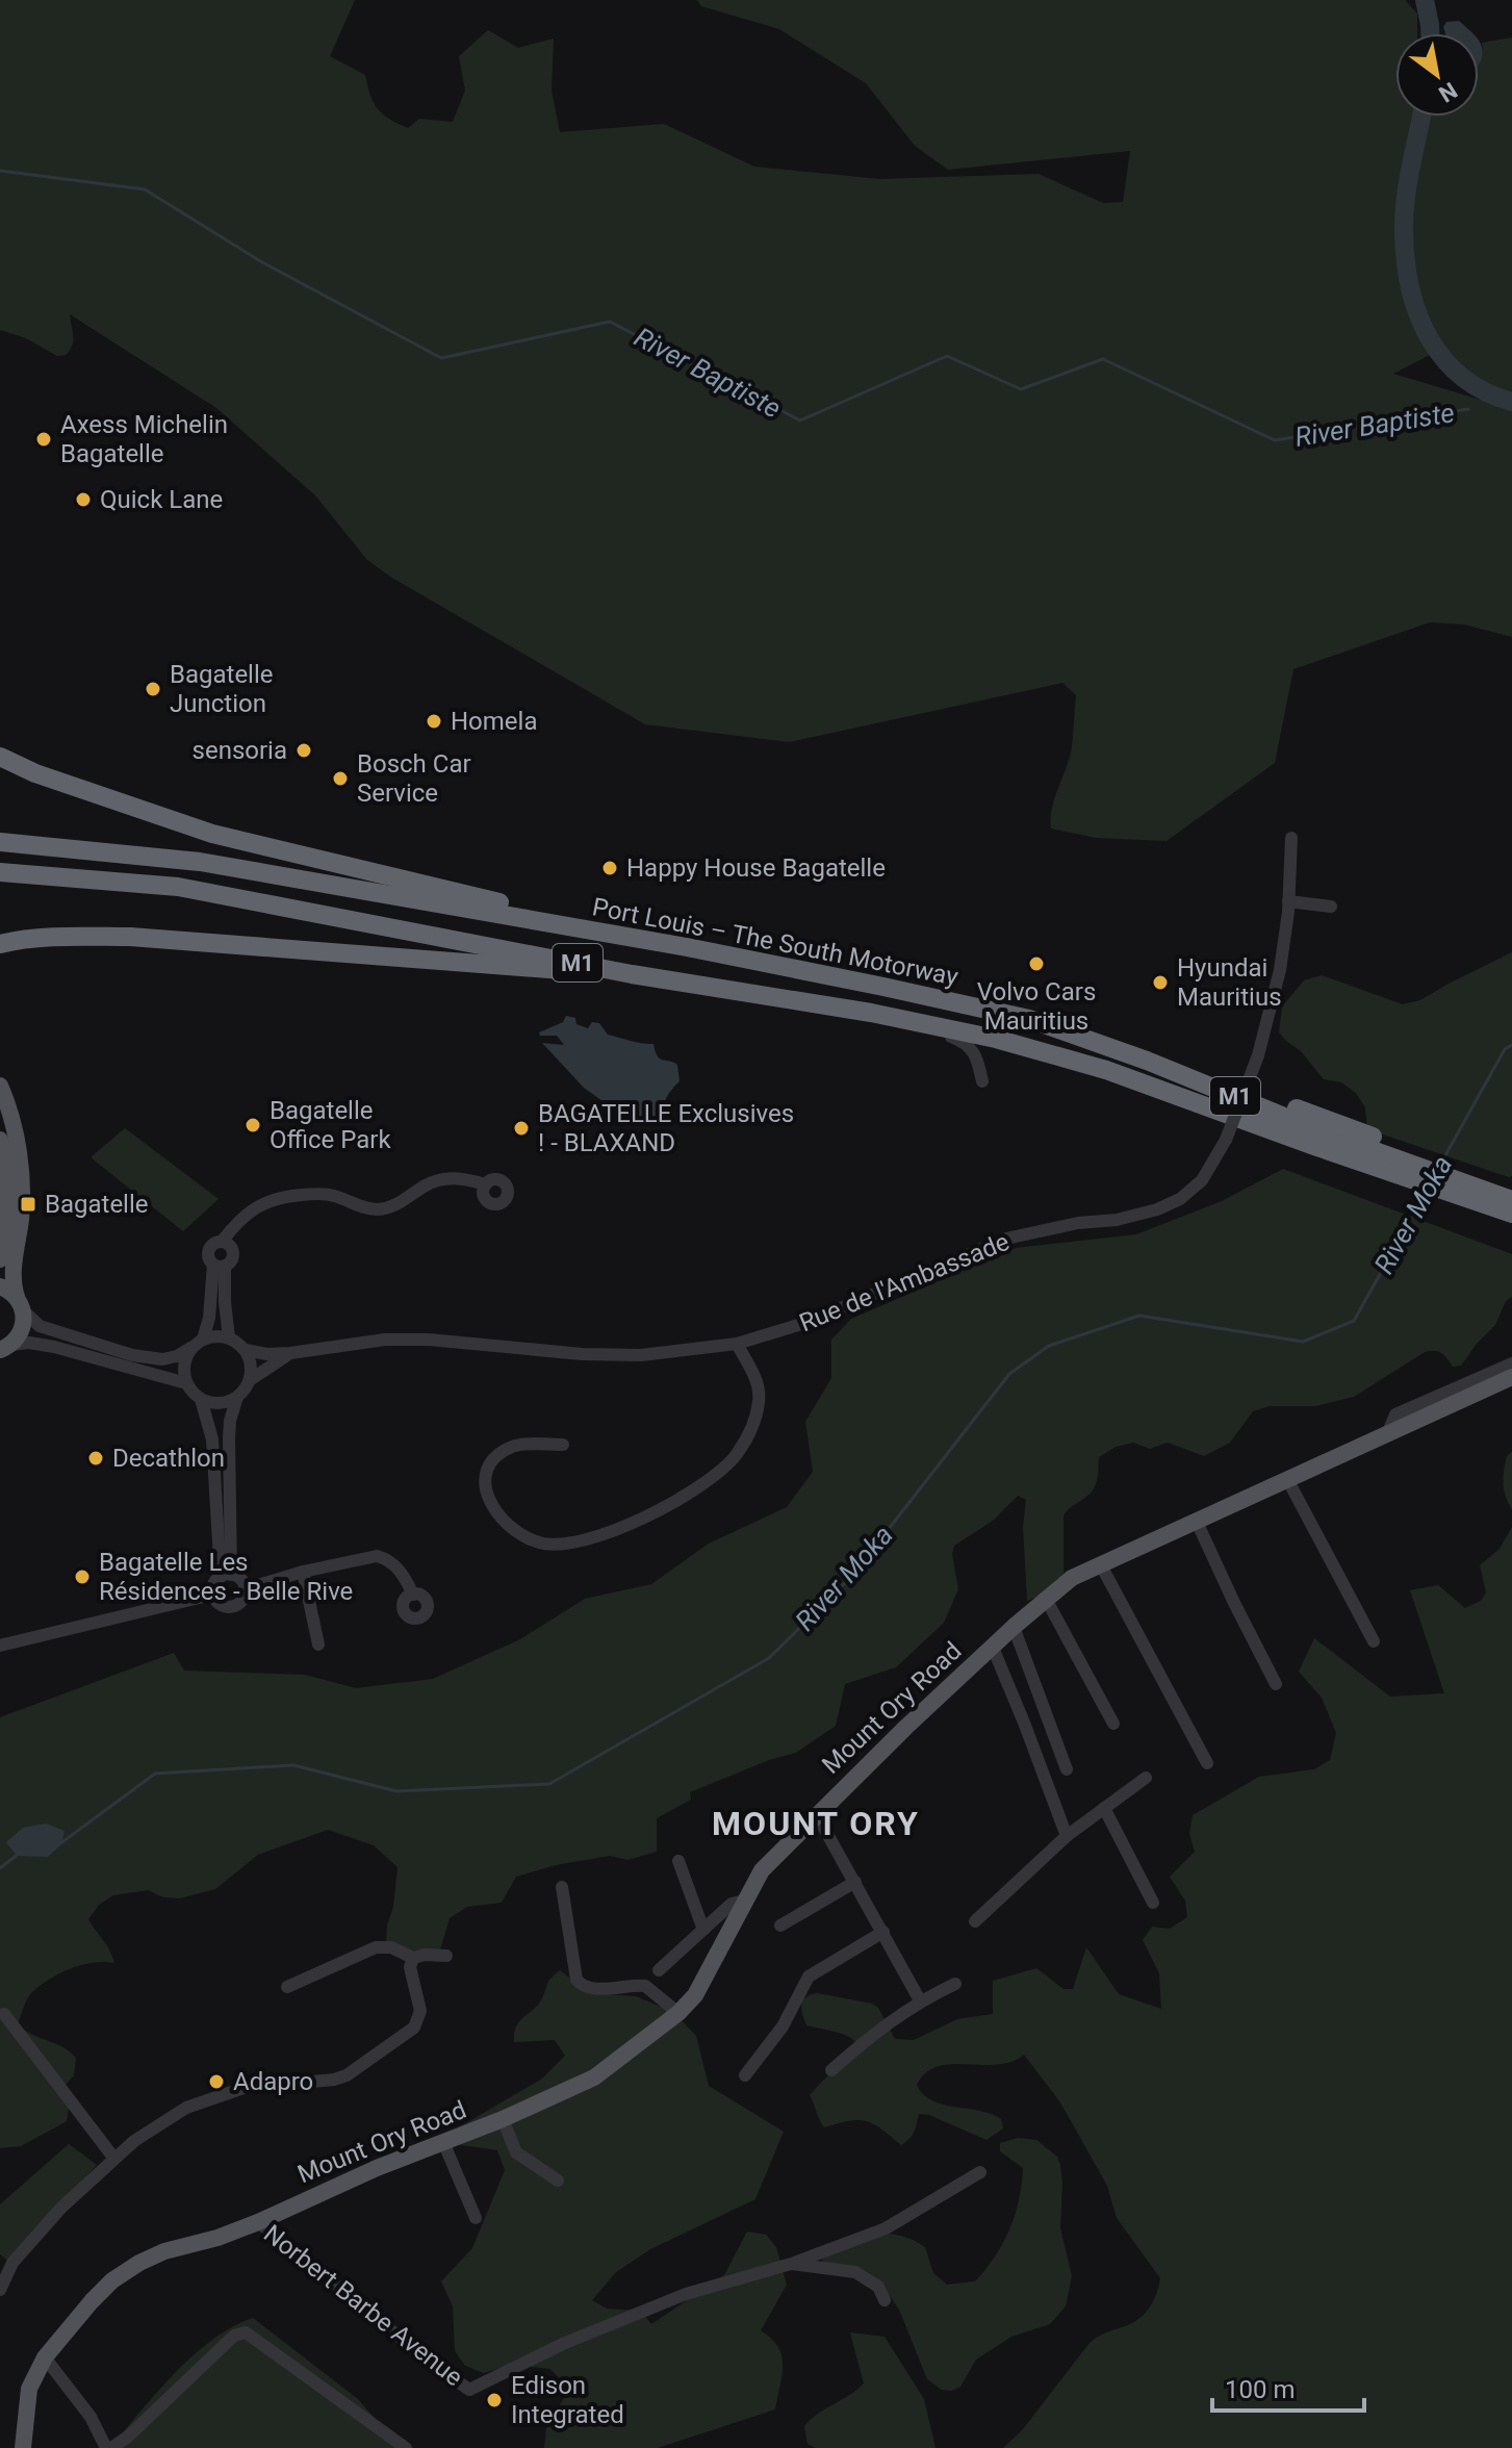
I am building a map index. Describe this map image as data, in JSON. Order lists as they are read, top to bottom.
{
  "streets": {
    "highway": ["Port Louis – The South Motorway", "M1"],
    "main road": ["Mount Ory Road"],
    "street": ["Rue de l'Ambassade", "Norbert Barbe Avenue"]
  },
  "crossings": [
    ["Mount Ory Road", "Norbert Barbe Avenue"]
  ],
  "districts": ["MOUNT ORY"],
  "water": ["River Baptiste", "River Moka"],
  "places": {
    "other": [
      "Axess Michelin Bagatelle",
      "Quick Lane",
      "Bagatelle Junction",
      "Homela",
      "sensoria",
      "Bosch Car Service",
      "Happy House Bagatelle",
      "Volvo Cars Mauritius",
      "Hyundai Mauritius",
      "Bagatelle Office Park",
      "BAGATELLE Exclusives ! - BLAXAND",
      "Decathlon",
      "Bagatelle Les Résidences - Belle Rive",
      "Adapro",
      "Edison Integrated"
    ],
    "transit": ["Bagatelle"]
  },
  "scale_bar": "100 m",
  "north": "bottom right"
}
